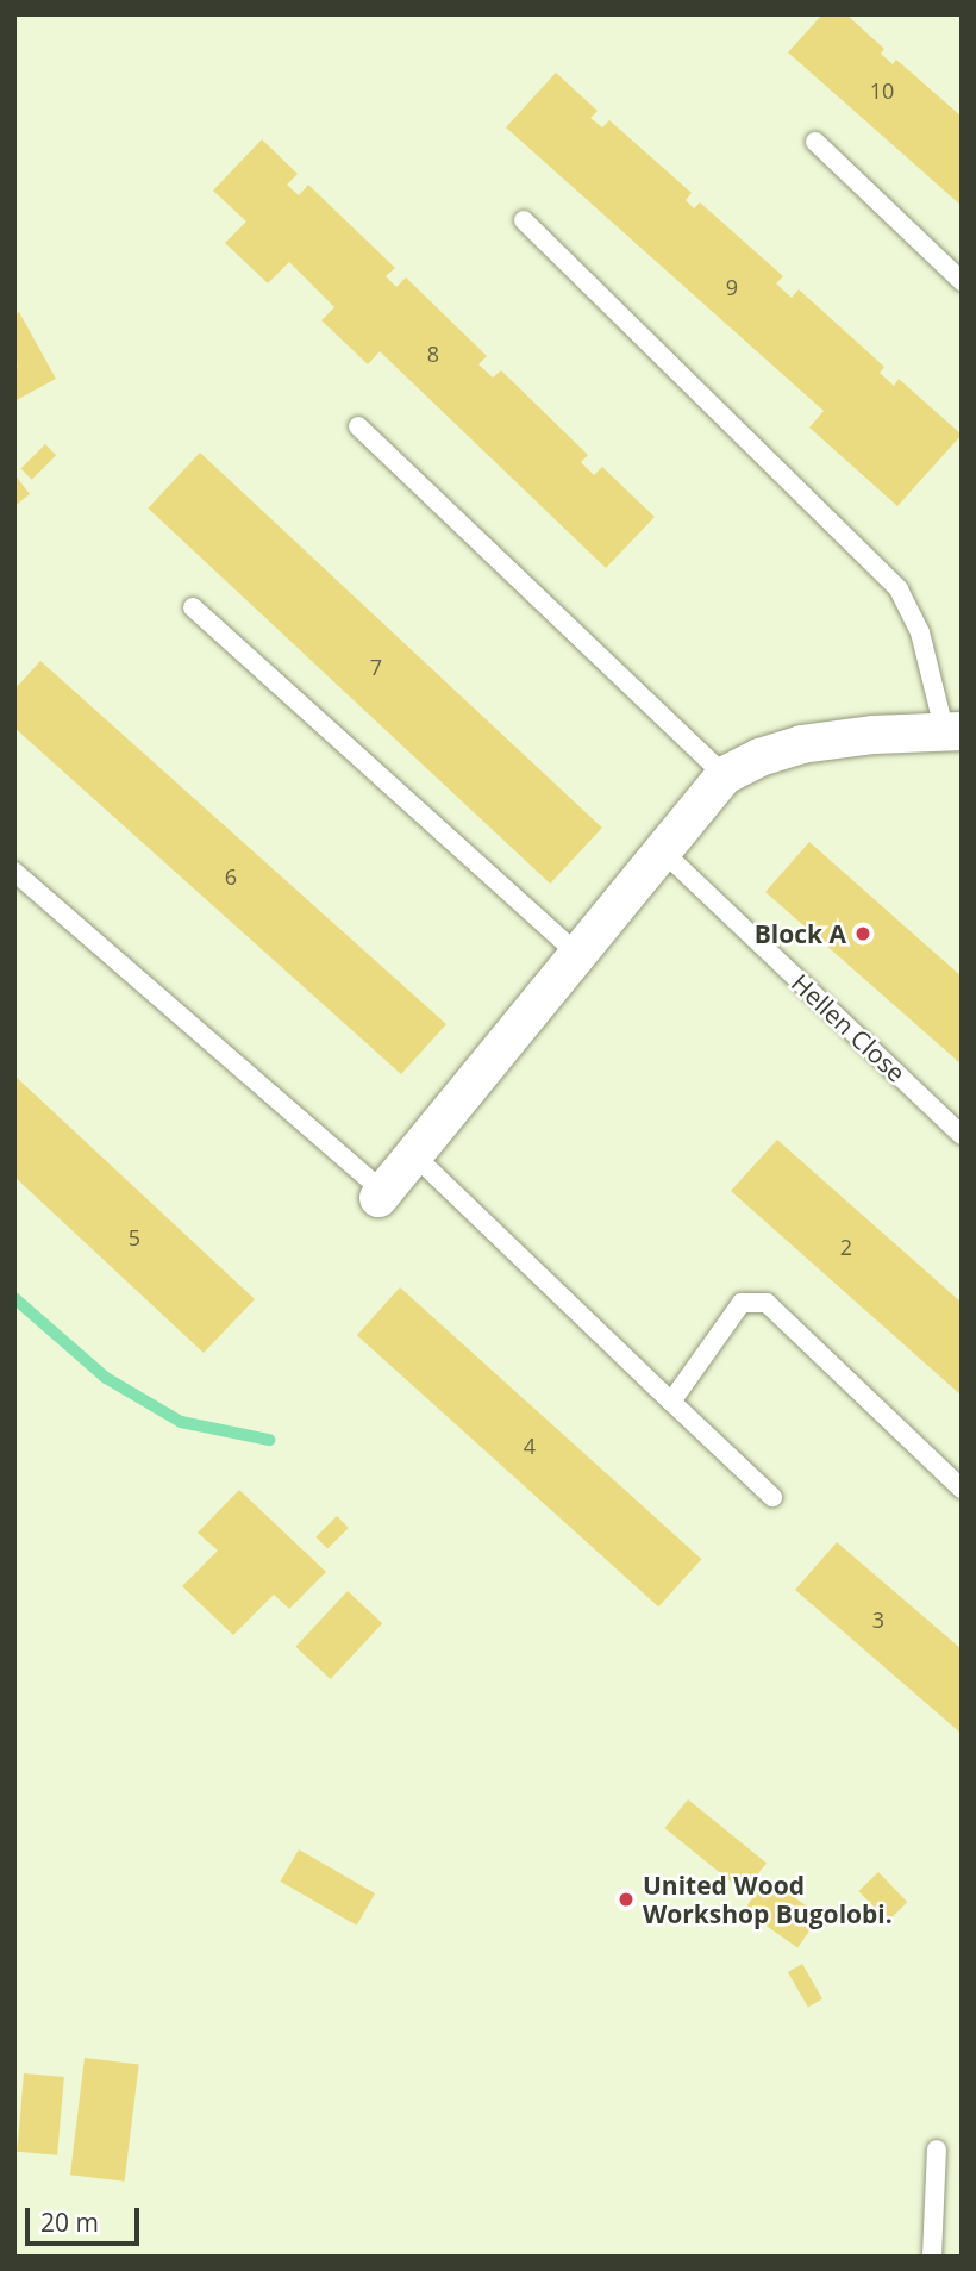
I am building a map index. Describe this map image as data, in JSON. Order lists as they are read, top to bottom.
{
  "streets": {
    "lane": ["Hellen Close"]
  },
  "places": ["Block A", "United Wood Workshop Bugolobi."],
  "house_numbers": [
    "10",
    "9",
    "8",
    "7",
    "6",
    "5",
    "2",
    "4",
    "3"
  ],
  "scale_bar": "20 m"
}
